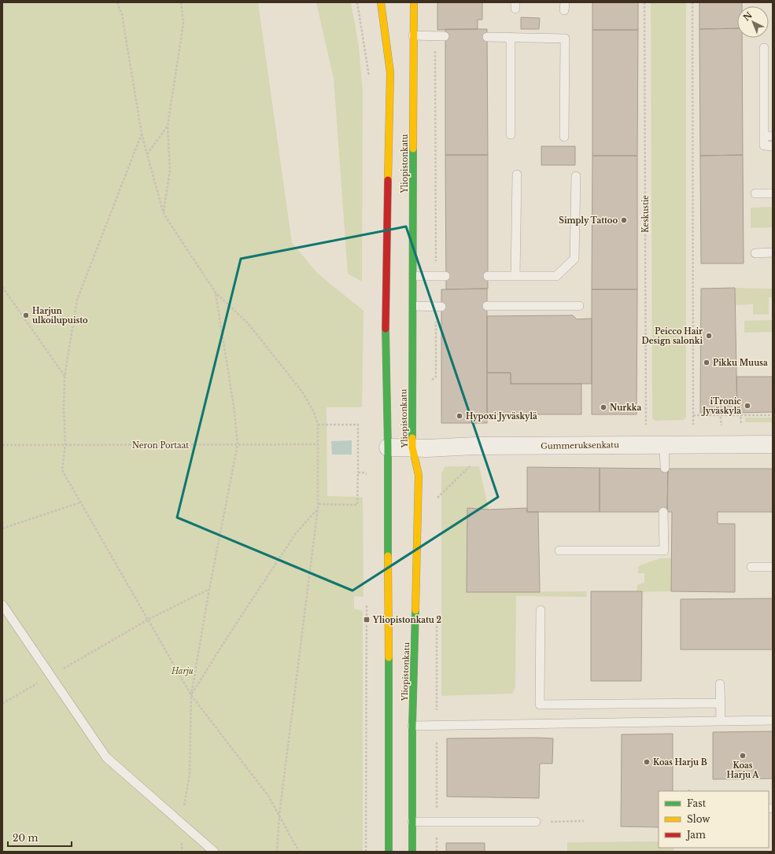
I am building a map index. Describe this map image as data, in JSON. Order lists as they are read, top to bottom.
{
  "streets": {
    "main road": ["Yliopistonkatu"],
    "street": ["Gummeruksenkatu"],
    "path": ["Keskustie", "Neron Portaat"]
  },
  "crossings": [
    ["Yliopistonkatu", "Gummeruksenkatu"]
  ],
  "parks": ["Harju"],
  "places": {
    "other": [
      "Simply Tattoo",
      "Harjun ulkoilupuisto",
      "Peicco Hair Design salonki",
      "Pikku Muusa",
      "iTronic Jyväskylä",
      "Nurkka",
      "Hypoxi Jyväskylä",
      "Koas Harju A",
      "Koas Harju B"
    ],
    "transit": ["Yliopistonkatu 2"]
  },
  "legend": ["Fast", "Slow", "Jam"],
  "scale_bar": "20 m",
  "north": "top left"
}
